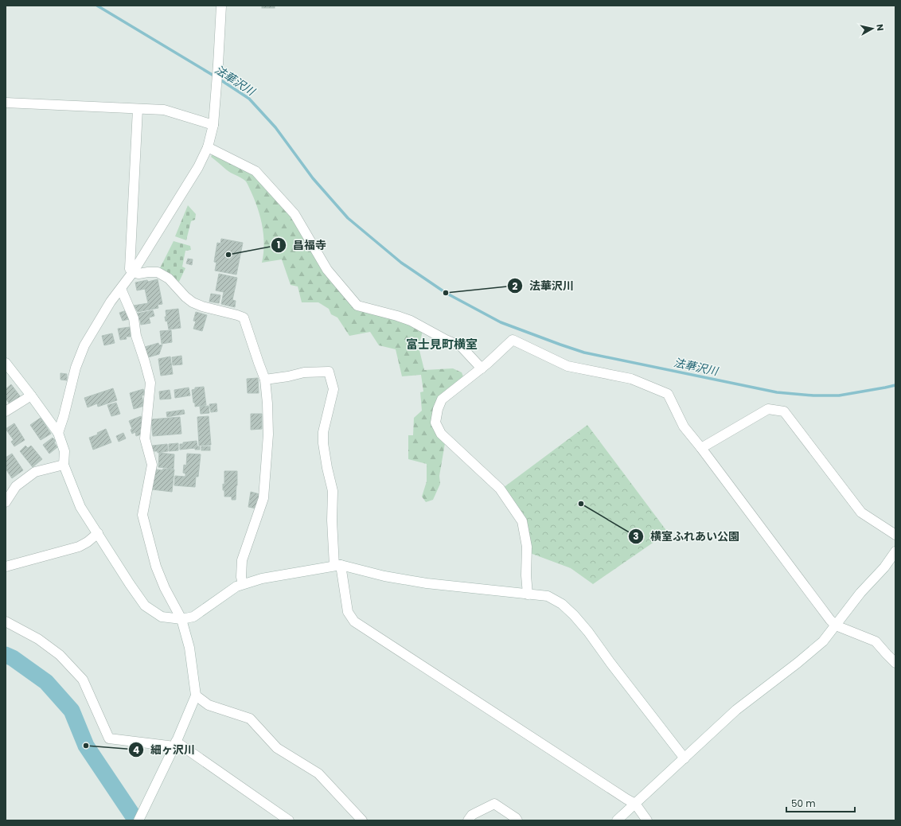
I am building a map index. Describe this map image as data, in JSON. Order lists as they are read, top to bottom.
{
  "districts": ["富士見町横室"],
  "water": ["法華沢川"],
  "places": [
    "昌福寺",
    "法華沢川",
    "横室ふれあい公園",
    "細ヶ沢川"
  ],
  "scale_bar": "50 m",
  "north": "right"
}
